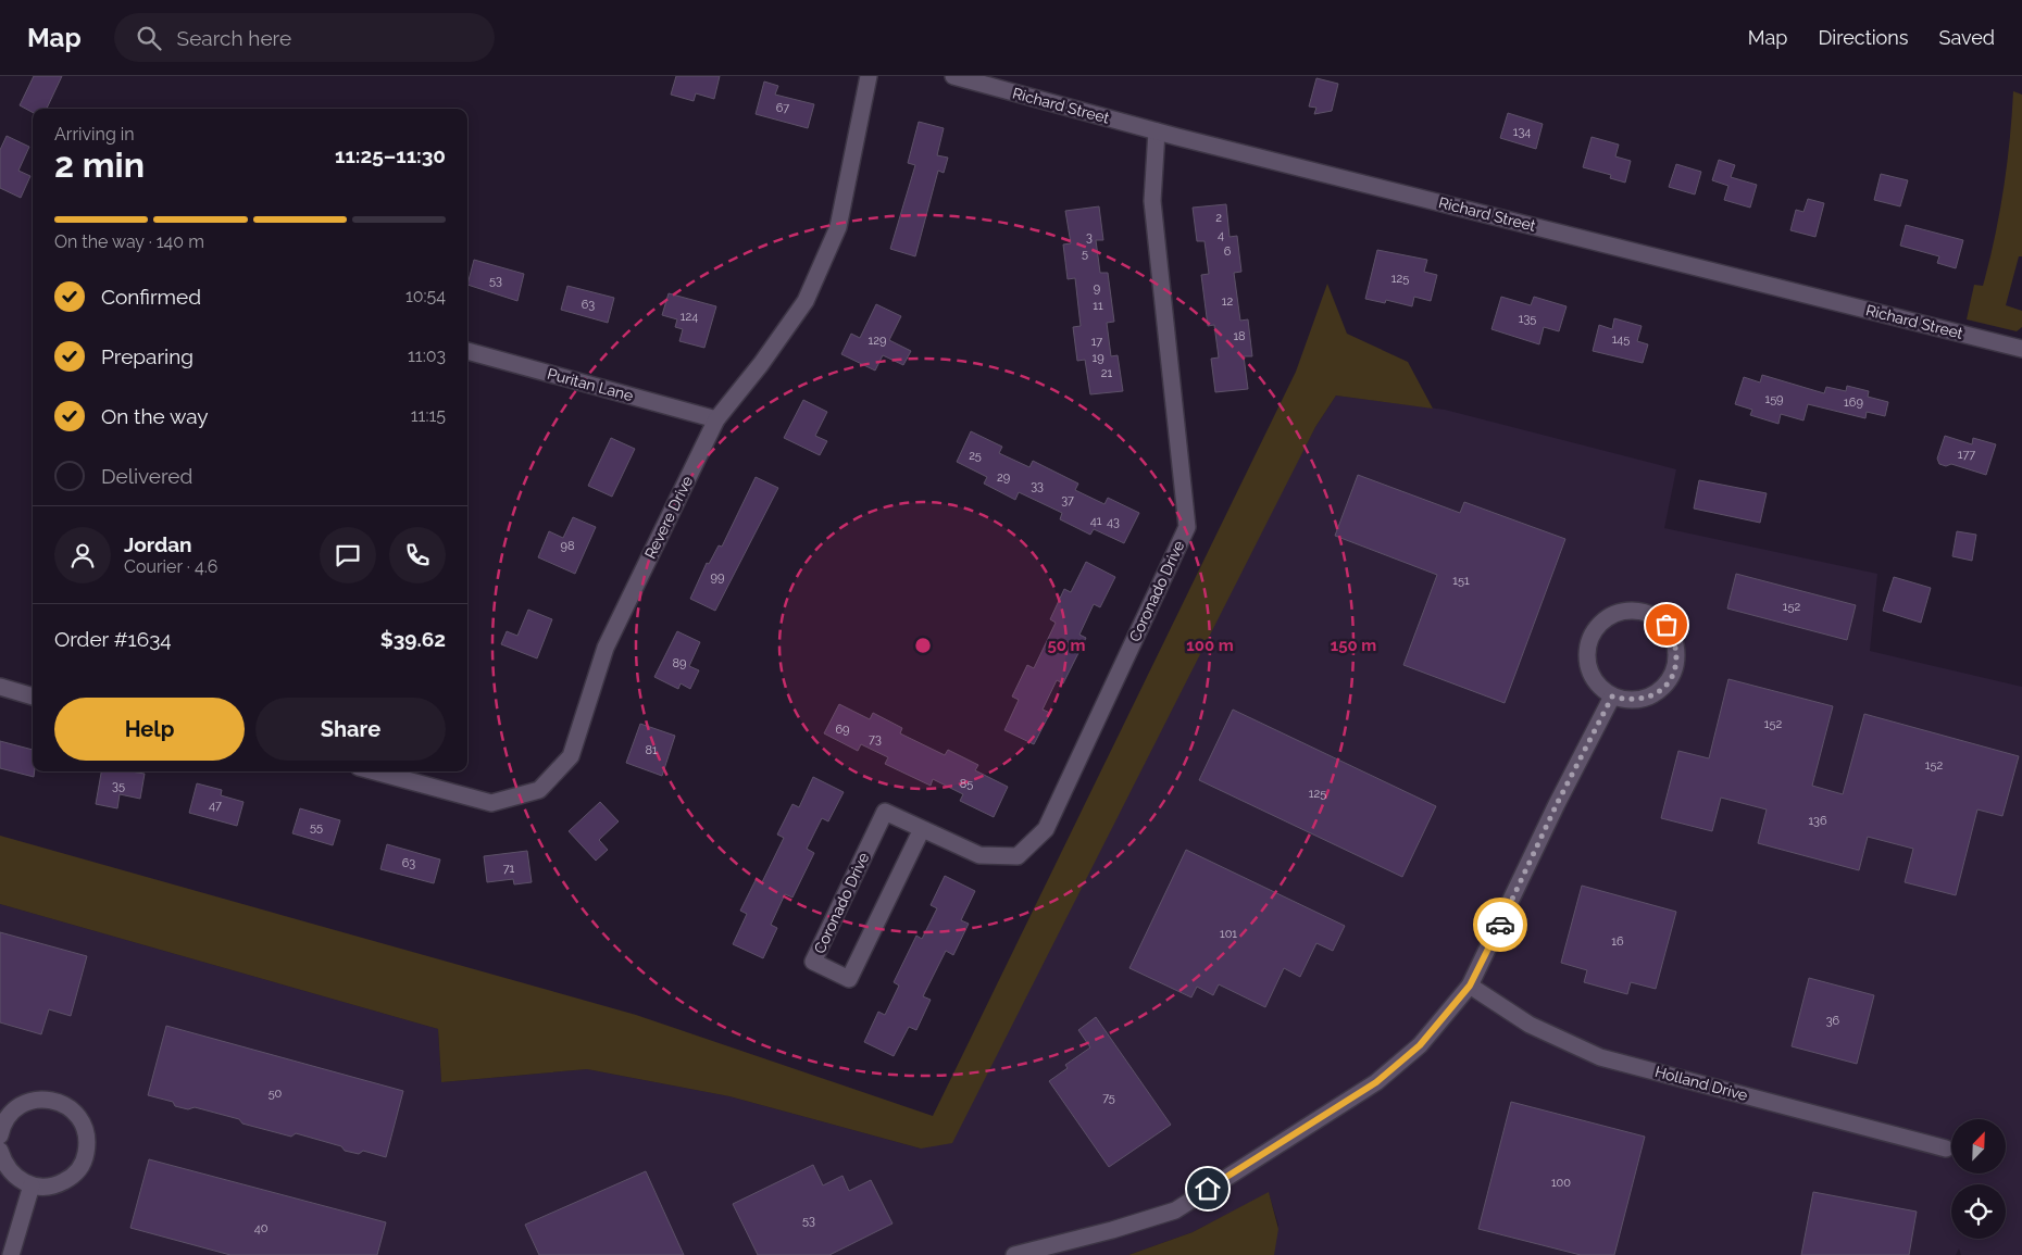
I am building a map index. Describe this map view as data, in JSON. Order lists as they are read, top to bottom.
{
  "streets": {
    "street": [
      "Richard Street",
      "Puritan Lane",
      "Revere Drive",
      "Coronado Drive",
      "Holland Drive"
    ]
  },
  "crossings": [
    ["Richard Street", "Coronado Drive"],
    ["Puritan Lane", "Revere Drive"]
  ],
  "house_numbers": [
    "67",
    "134",
    "2",
    "4",
    "3",
    "6",
    "5",
    "125",
    "53",
    "9",
    "12",
    "63",
    "11",
    "124",
    "135",
    "18",
    "145",
    "129",
    "17",
    "19",
    "21",
    "159",
    "169",
    "177",
    "25",
    "29",
    "33",
    "37",
    "41",
    "43",
    "98",
    "99",
    "151",
    "152",
    "89",
    "152",
    "69",
    "73",
    "81",
    "152",
    "85",
    "35",
    "125",
    "47",
    "136",
    "55",
    "63",
    "71",
    "101",
    "16",
    "36",
    "50",
    "75",
    "100",
    "53",
    "40"
  ],
  "north": "top right",
  "page": {
    "header": "Map",
    "search": "Search here",
    "nav": ["Map", "Directions", "Saved"],
    "heading": ["2 min", "Arriving in", "11:25–11:30"],
    "panel": [
      "Jordan",
      "Courier · 4.6",
      "Order #1634",
      "$39.62"
    ],
    "bar": "On the way · 140 m",
    "list": [
      ["Confirmed", "10:54"],
      ["Preparing", "11:03"],
      ["On the way", "11:15"],
      "Delivered"
    ],
    "buttons": ["Help", "Share"]
  },
  "rings": ["50 m", "100 m", "150 m"]
}
